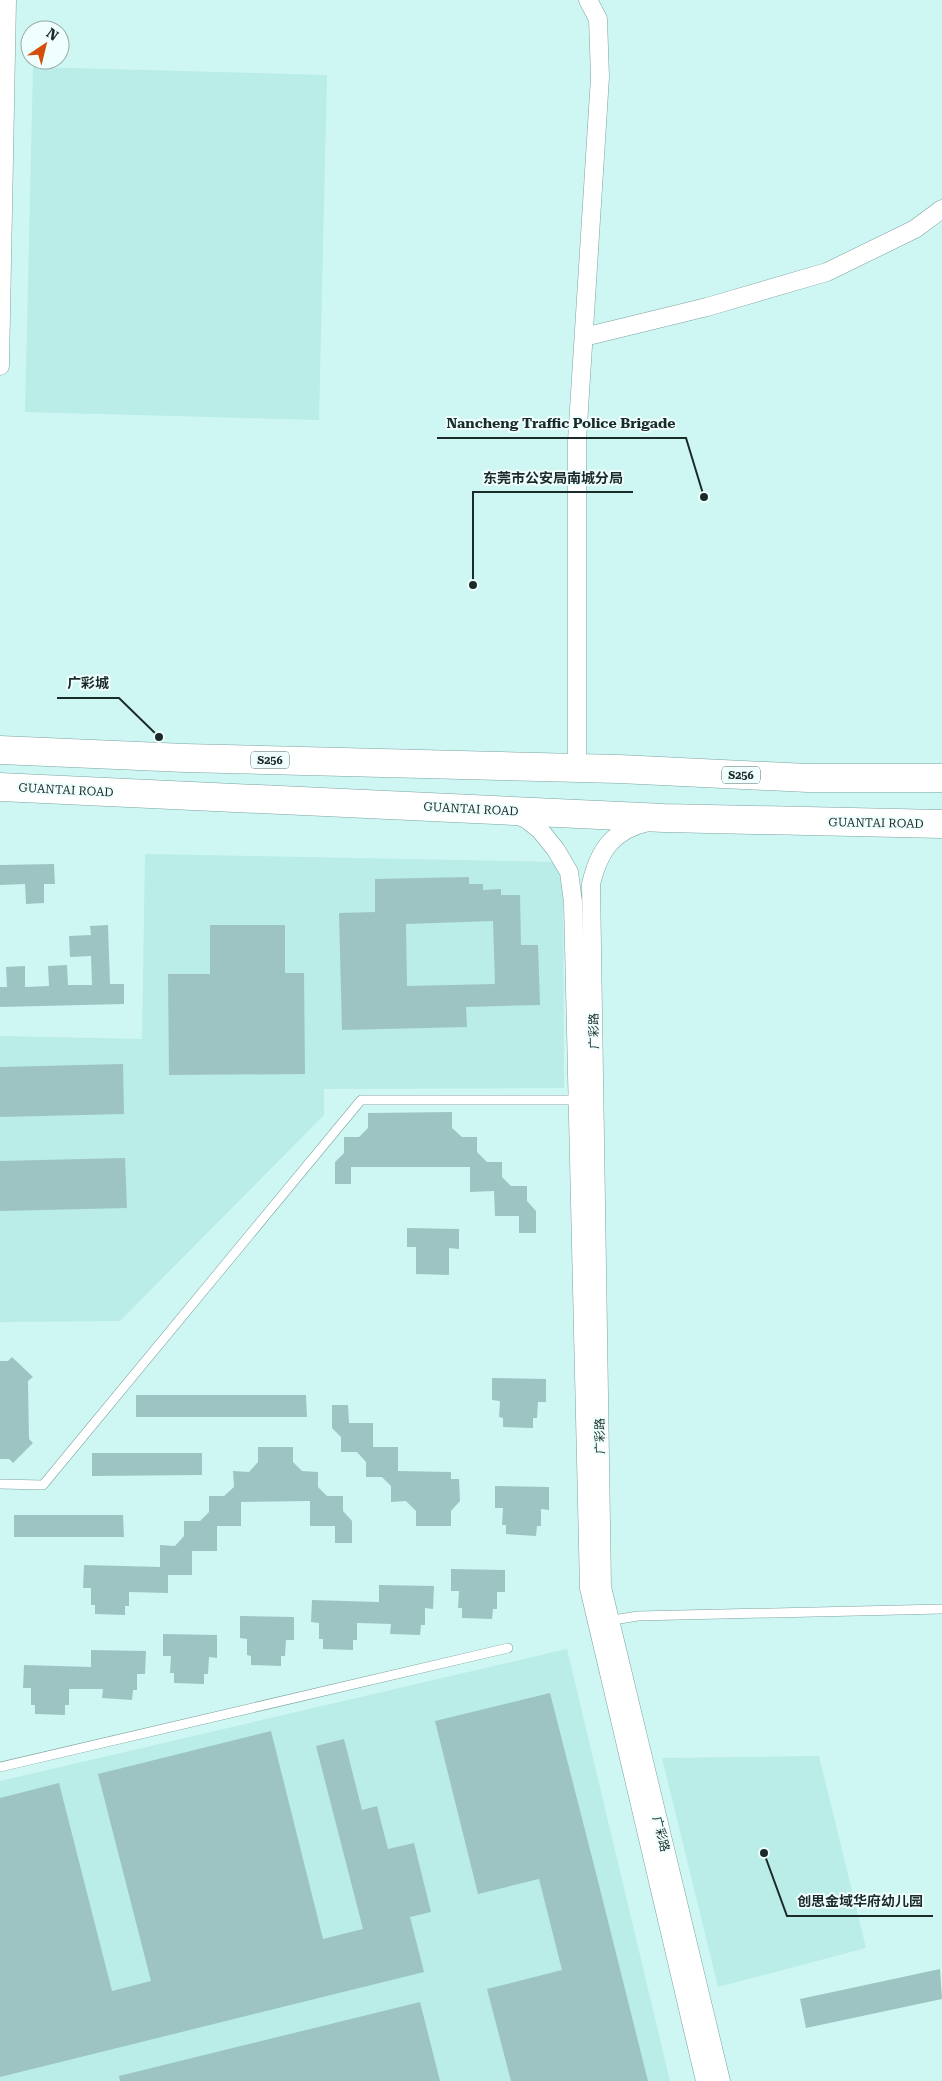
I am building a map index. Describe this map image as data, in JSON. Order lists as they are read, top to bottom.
{
  "streets": {
    "main road": ["S256", "GUANTAI ROAD"],
    "street": ["广彩路"]
  },
  "crossings": [
    ["GUANTAI ROAD", "广彩路"]
  ],
  "places": [
    "Nancheng Traffic Police Brigade",
    "东莞市公安局南城分局",
    "广彩城",
    "创思金域华府幼儿园"
  ],
  "north": "top right"
}
